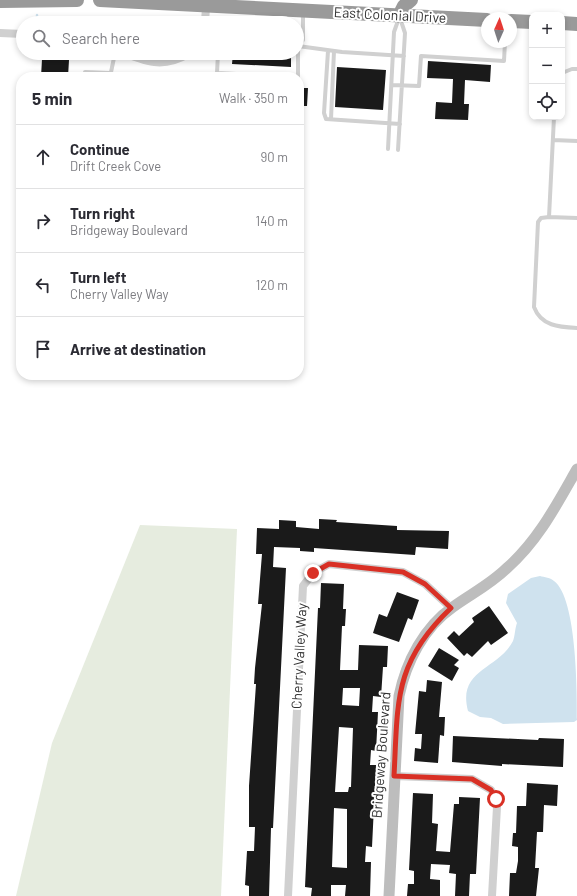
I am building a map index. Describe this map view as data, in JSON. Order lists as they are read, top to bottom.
{
  "streets": {
    "highway": ["East Colonial Drive"],
    "street": ["Cherry Valley Way", "Bridgeway Boulevard"]
  },
  "crossings": [
    ["Cherry Valley Way", "Bridgeway Boulevard"]
  ],
  "north": "top",
  "page": {
    "map_buttons": ["+", "−"],
    "search": "Search here",
    "heading": ["5 min", "Walk · 350 m"],
    "list": [
      ["Continue", "Drift Creek Cove", "90 m"],
      ["Turn right", "Bridgeway Boulevard", "140 m"],
      ["Turn left", "Cherry Valley Way", "120 m"],
      "Arrive at destination"
    ]
  }
}
